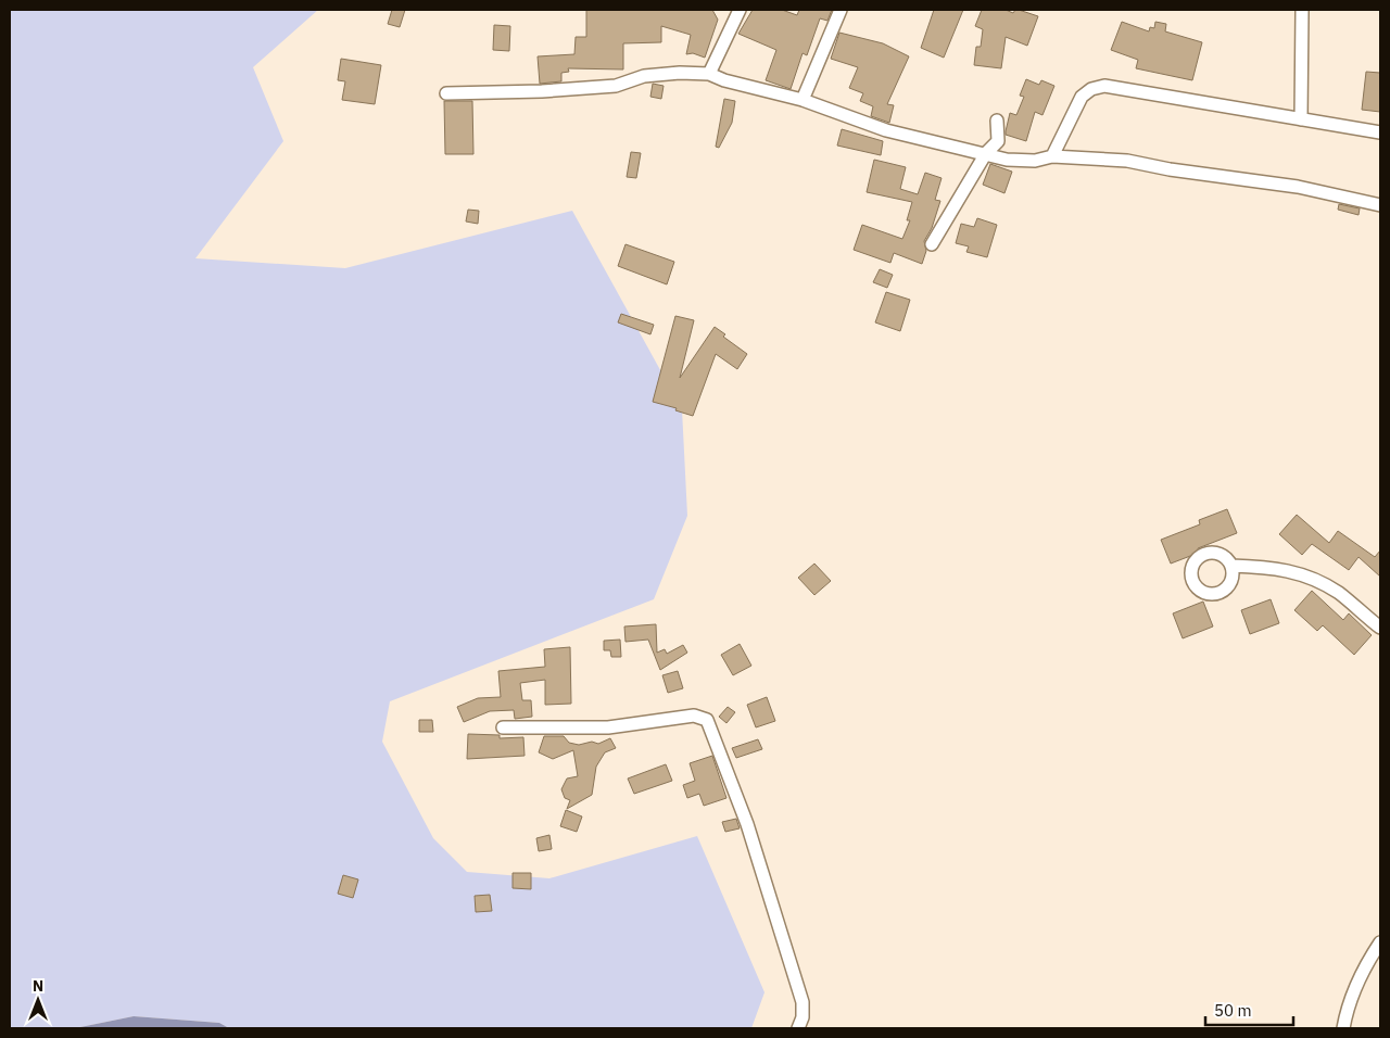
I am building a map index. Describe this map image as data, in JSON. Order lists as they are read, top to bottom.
{
  "scale_bar": "50 m",
  "north": "top"
}
